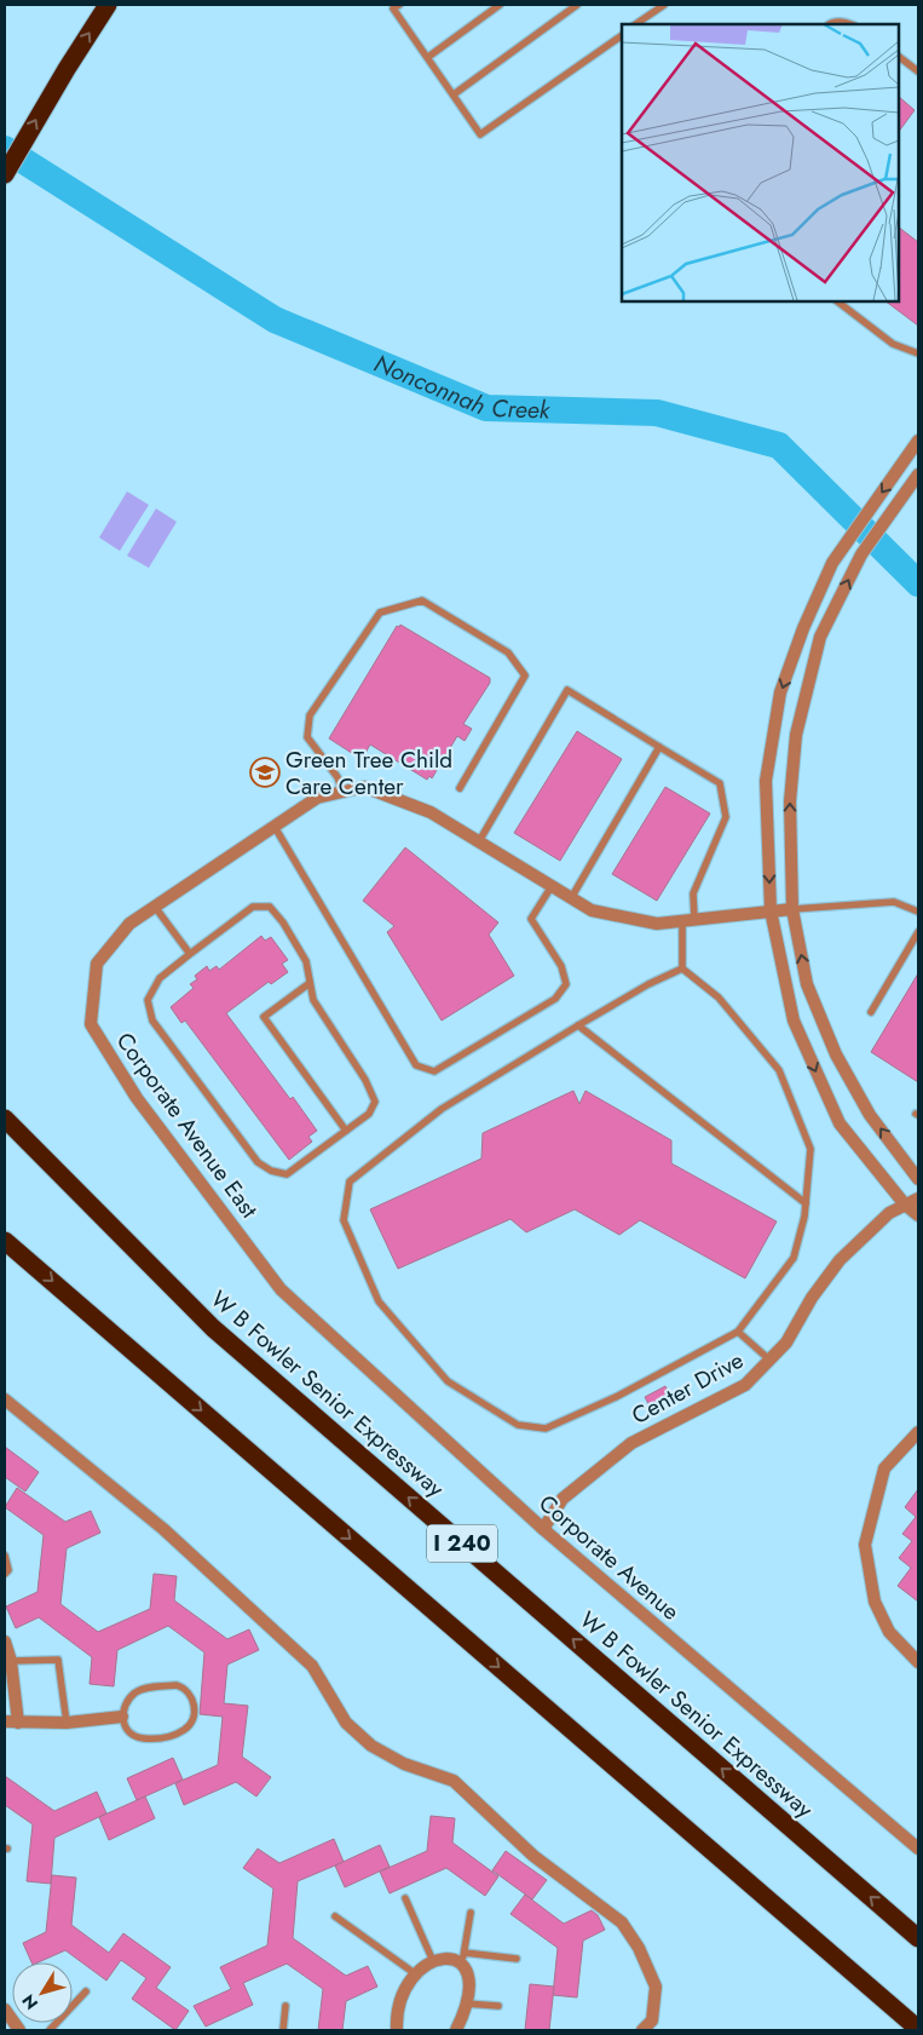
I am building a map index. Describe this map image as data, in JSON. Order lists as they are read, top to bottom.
{
  "streets": {
    "highway": ["W B Fowler Senior Expressway", "I 240"],
    "street": ["Corporate Avenue East", "Center Drive", "Corporate Avenue"]
  },
  "crossings": [
    ["Corporate Avenue East", "Corporate Avenue"],
    ["Center Drive", "Corporate Avenue"]
  ],
  "water": ["Nonconnah Creek"],
  "places": {
    "school or university": ["Green Tree Child Care Center"]
  },
  "north": "bottom left"
}
